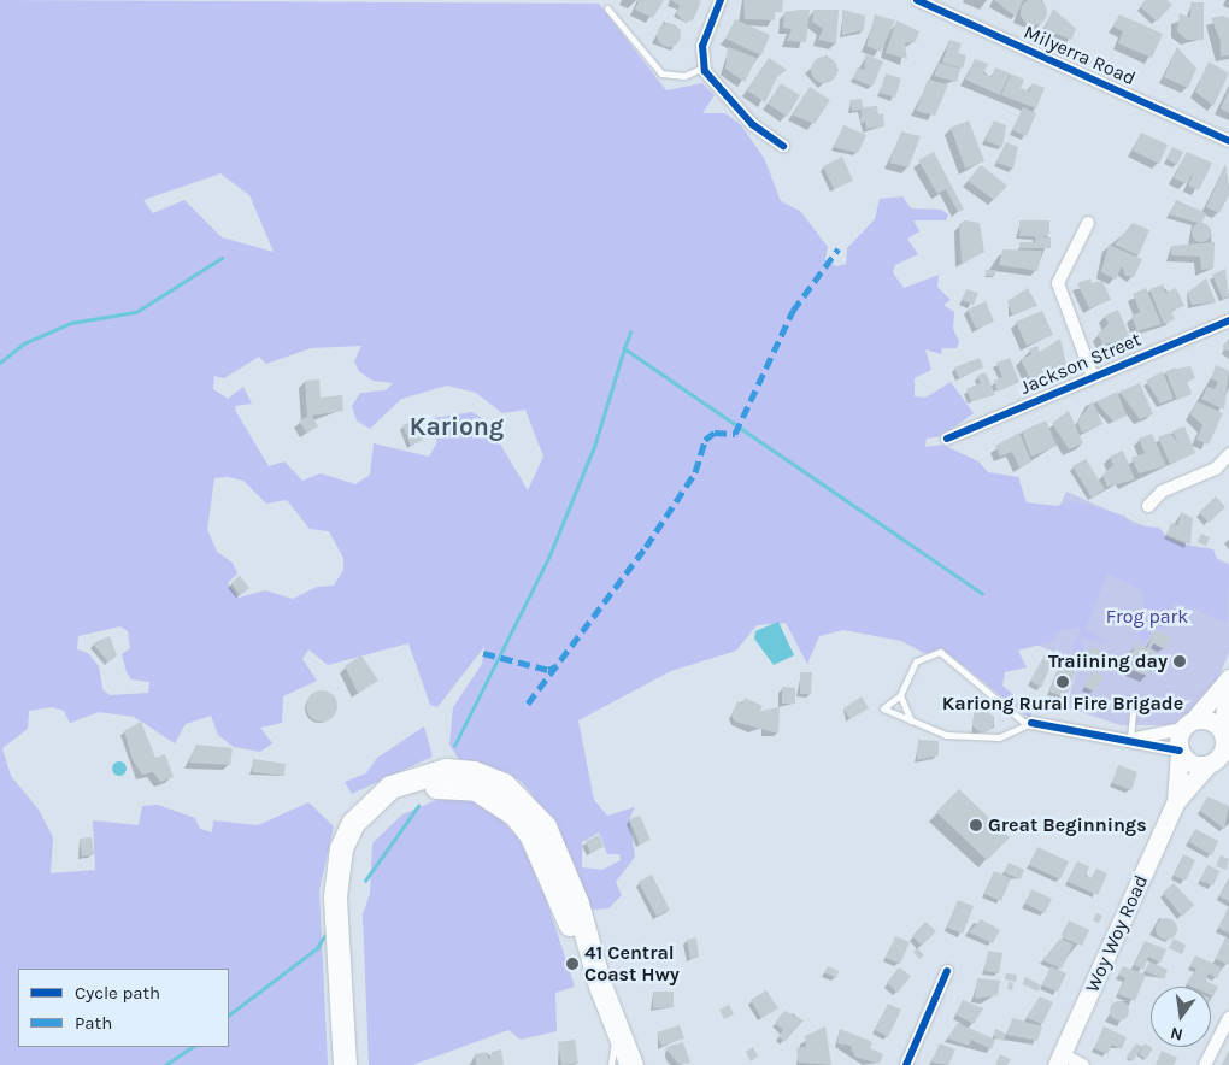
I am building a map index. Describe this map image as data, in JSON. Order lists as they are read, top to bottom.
{
  "streets": {
    "main road": ["Woy Woy Road"],
    "street": ["Milyerra Road", "Jackson Street"]
  },
  "districts": ["Kariong"],
  "parks": ["Frog park"],
  "places": [
    "Traiining day",
    "Kariong Rural Fire Brigade",
    "Great Beginnings",
    "41 Central Coast Hwy"
  ],
  "legend": ["Cycle path", "Path"],
  "north": "bottom"
}
